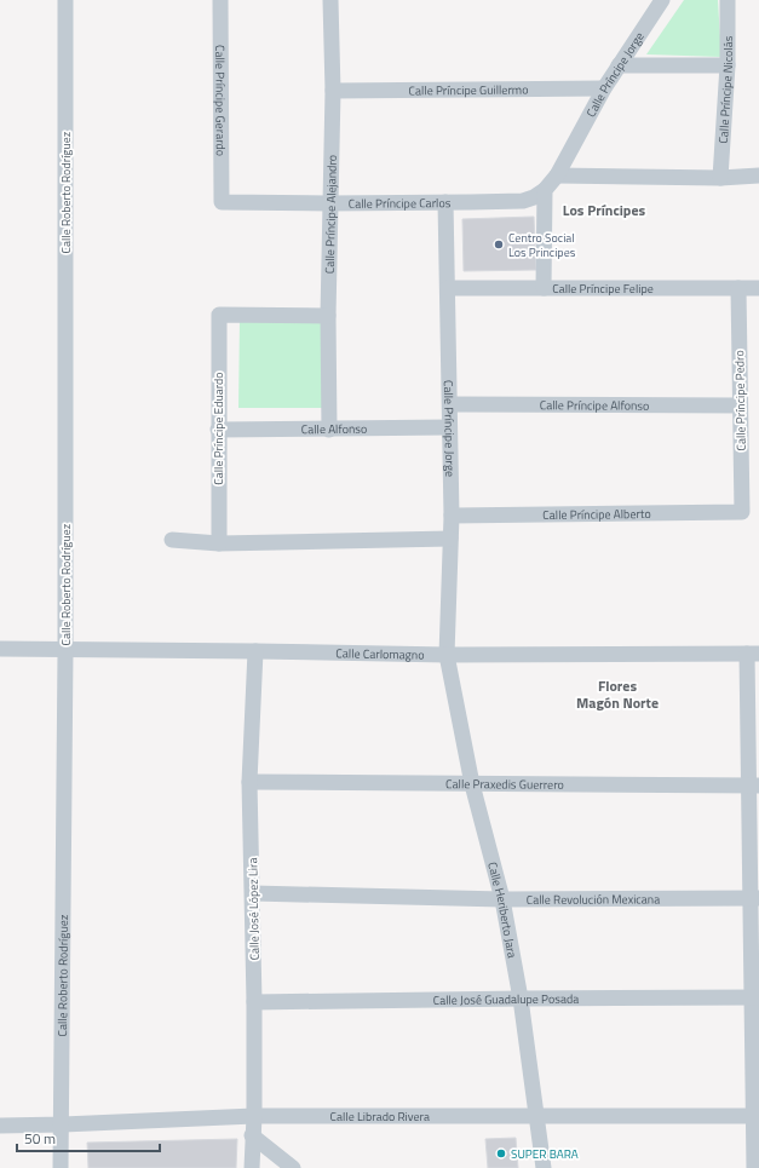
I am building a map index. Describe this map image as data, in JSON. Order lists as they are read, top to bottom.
{
  "streets": {
    "street": [
      "Calle Príncipe Jorge",
      "Calle Príncipe Guillermo",
      "Calle Príncipe Nicolás",
      "Calle Príncipe Gerardo",
      "Calle Roberto Rodríguez",
      "Calle Príncipe Carlos",
      "Calle Príncipe Alejandro",
      "Calle Príncipe Felipe",
      "Calle Príncipe Pedro",
      "Calle Príncipe Alfonso",
      "Calle Príncipe Eduardo",
      "Calle Alfonso",
      "Calle Príncipe Alberto",
      "Calle Carlomagno",
      "Calle Praxedis Guerrero",
      "Calle Revolución Mexicana",
      "Calle José López Lira",
      "Calle Heriberto Jara",
      "Calle José Guadalupe Posada",
      "Calle Librado Rivera"
    ]
  },
  "crossings": [
    ["Calle Príncipe Jorge", "Calle Príncipe Guillermo"],
    ["Calle Príncipe Jorge", "Calle Príncipe Carlos"],
    ["Calle Príncipe Jorge", "Calle Príncipe Felipe"],
    ["Calle Príncipe Jorge", "Calle Príncipe Alfonso"],
    ["Calle Príncipe Jorge", "Calle Alfonso"],
    ["Calle Príncipe Jorge", "Calle Príncipe Alberto"],
    ["Calle Príncipe Jorge", "Calle Carlomagno"],
    ["Calle Príncipe Jorge", "Calle Heriberto Jara"],
    ["Calle Príncipe Guillermo", "Calle Príncipe Alejandro"],
    ["Calle Príncipe Gerardo", "Calle Príncipe Carlos"],
    ["Calle Roberto Rodríguez", "Calle Carlomagno"],
    ["Calle Roberto Rodríguez", "Calle Librado Rivera"],
    ["Calle Príncipe Carlos", "Calle Príncipe Alejandro"],
    ["Calle Príncipe Alejandro", "Calle Príncipe Eduardo"],
    ["Calle Príncipe Alejandro", "Calle Alfonso"],
    ["Calle Príncipe Felipe", "Calle Príncipe Pedro"],
    ["Calle Príncipe Pedro", "Calle Príncipe Alfonso"],
    ["Calle Príncipe Pedro", "Calle Príncipe Alberto"],
    ["Calle Príncipe Eduardo", "Calle Alfonso"],
    ["Calle Carlomagno", "Calle José López Lira"],
    ["Calle Carlomagno", "Calle Heriberto Jara"],
    ["Calle Praxedis Guerrero", "Calle José López Lira"],
    ["Calle Praxedis Guerrero", "Calle Heriberto Jara"],
    ["Calle Revolución Mexicana", "Calle José López Lira"],
    ["Calle Revolución Mexicana", "Calle Heriberto Jara"],
    ["Calle José López Lira", "Calle José Guadalupe Posada"],
    ["Calle José López Lira", "Calle Librado Rivera"],
    ["Calle Heriberto Jara", "Calle José Guadalupe Posada"],
    ["Calle Heriberto Jara", "Calle Librado Rivera"]
  ],
  "districts": ["Los Príncipes", "Flores Magón Norte"],
  "places": ["Centro Social Los Principes", "SUPER BARA"],
  "scale_bar": "50 m"
}
